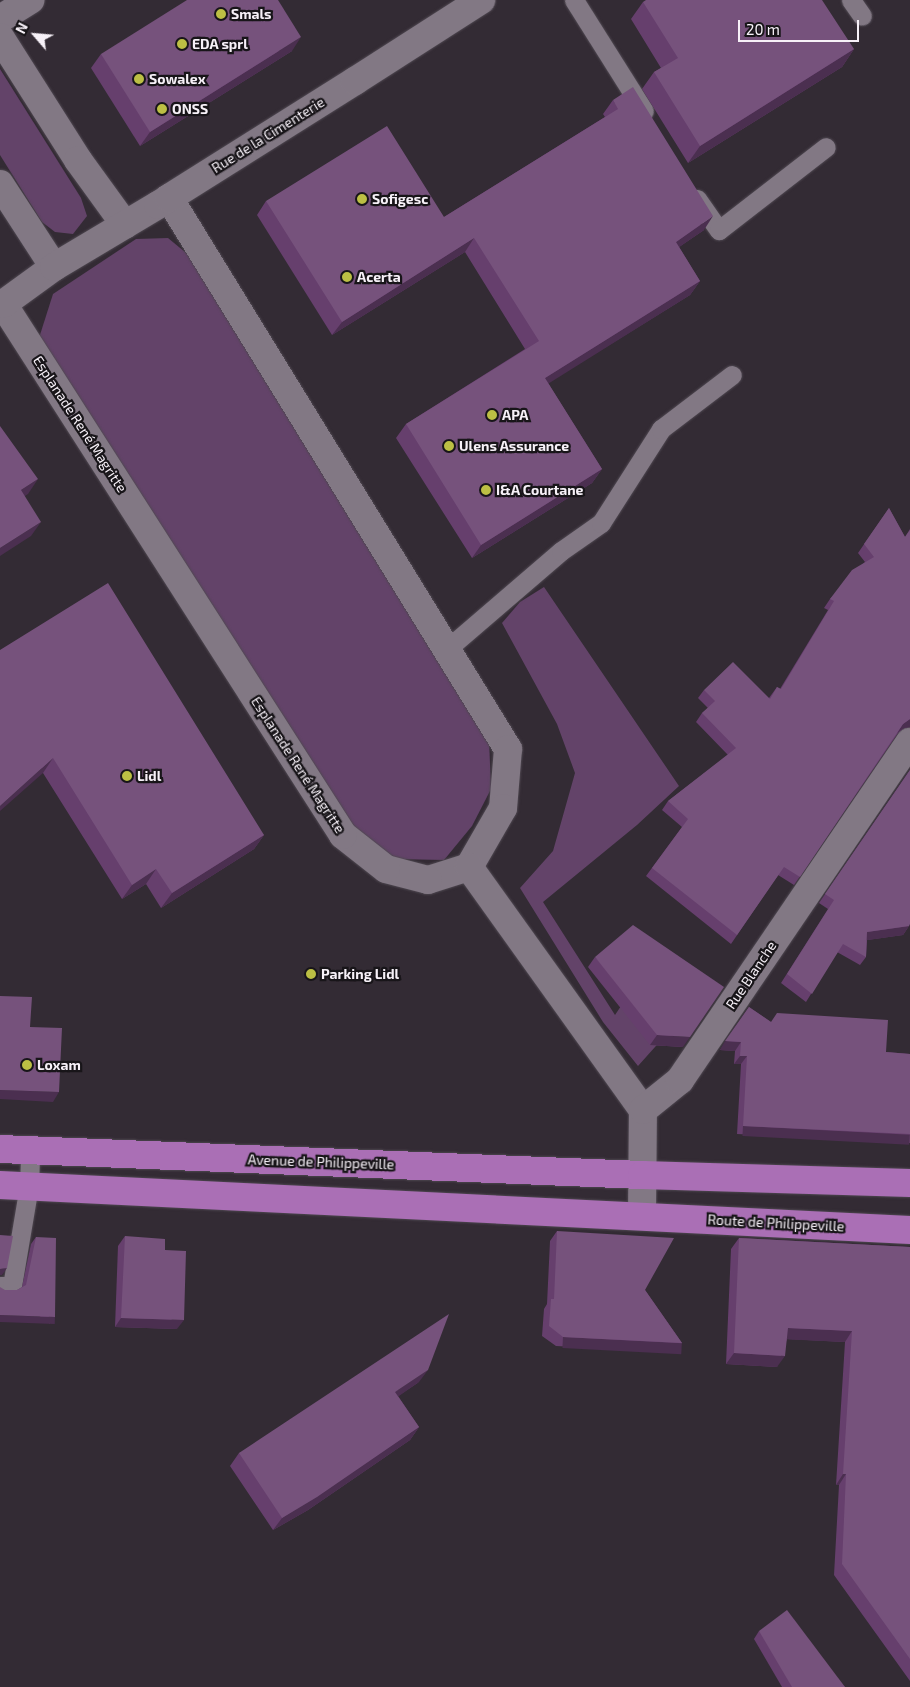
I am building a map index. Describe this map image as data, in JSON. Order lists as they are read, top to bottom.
{
  "streets": {
    "main road": ["Avenue de Philippeville", "Route de Philippeville"],
    "street": ["Rue de la Cimenterie", "Esplanade René Magritte", "Rue Blanche"]
  },
  "crossings": [
    ["Rue de la Cimenterie", "Esplanade René Magritte"]
  ],
  "places": [
    "Smals",
    "EDA sprl",
    "Sowalex",
    "ONSS",
    "Sofigesc",
    "Acerta",
    "APA",
    "Ulens Assurance",
    "I&A Courtane",
    "Lidl",
    "Parking Lidl",
    "Loxam"
  ],
  "scale_bar": "20 m",
  "north": "top left"
}
